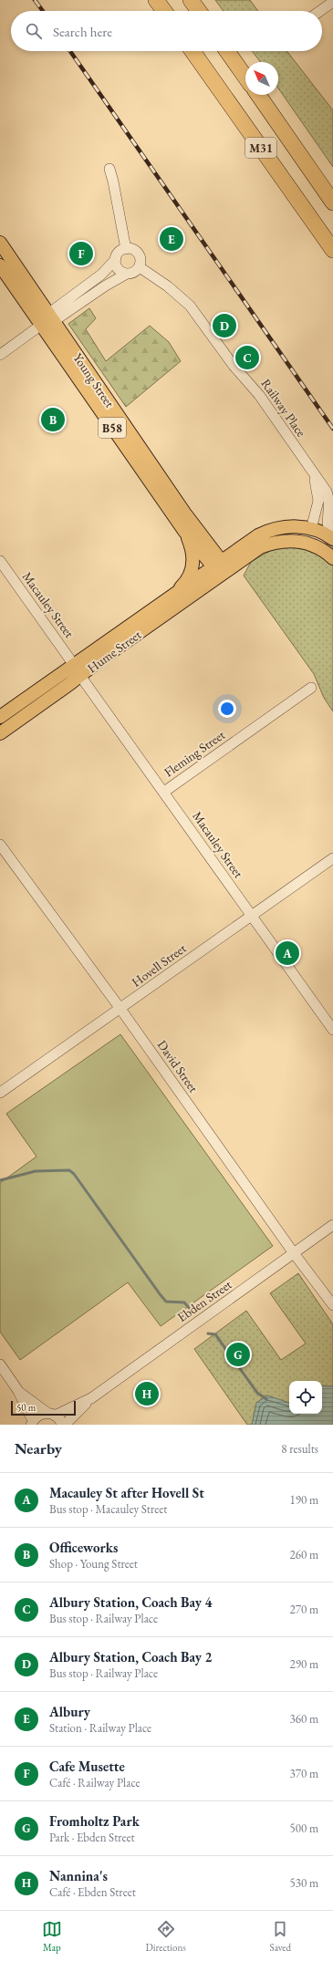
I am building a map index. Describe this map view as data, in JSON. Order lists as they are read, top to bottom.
{
  "streets": {
    "highway": ["M31"],
    "main road": ["Young Street", "B58", "Hume Street"],
    "street": [
      "Railway Place",
      "Macauley Street",
      "Fleming Street",
      "Hovell Street",
      "David Street",
      "Ebden Street"
    ]
  },
  "crossings": [
    ["Young Street", "B58"],
    ["Young Street", "Hume Street"],
    ["B58", "Hume Street"],
    ["Macauley Street", "Hume Street"],
    ["Macauley Street", "Fleming Street"],
    ["Macauley Street", "Hovell Street"],
    ["Hovell Street", "David Street"],
    ["David Street", "Ebden Street"]
  ],
  "scale_bar": "50 m",
  "north": "top left",
  "page": {
    "search": "Search here",
    "pins": [
      "E",
      "F",
      "D",
      "C",
      "B",
      "A",
      "G",
      "H"
    ],
    "scale": "50 m",
    "heading": ["Nearby", "8 results"],
    "list": [
      {
        "mark": "A",
        "name": "Macauley St after Hovell St",
        "note": "Bus stop · Macauley Street",
        "value": "190 m"
      },
      {
        "mark": "B",
        "name": "Officeworks",
        "note": "Shop · Young Street",
        "value": "260 m"
      },
      {
        "mark": "C",
        "name": "Albury Station, Coach Bay 4",
        "note": "Bus stop · Railway Place",
        "value": "270 m"
      },
      {
        "mark": "D",
        "name": "Albury Station, Coach Bay 2",
        "note": "Bus stop · Railway Place",
        "value": "290 m"
      },
      {
        "mark": "E",
        "name": "Albury",
        "note": "Station · Railway Place",
        "value": "360 m"
      },
      {
        "mark": "F",
        "name": "Cafe Musette",
        "note": "Café · Railway Place",
        "value": "370 m"
      },
      {
        "mark": "G",
        "name": "Fromholtz Park",
        "note": "Park · Ebden Street",
        "value": "500 m"
      },
      {
        "mark": "H",
        "name": "Nannina's",
        "note": "Café · Ebden Street",
        "value": "530 m"
      }
    ],
    "nav": ["Map", "Directions", "Saved"]
  }
}
